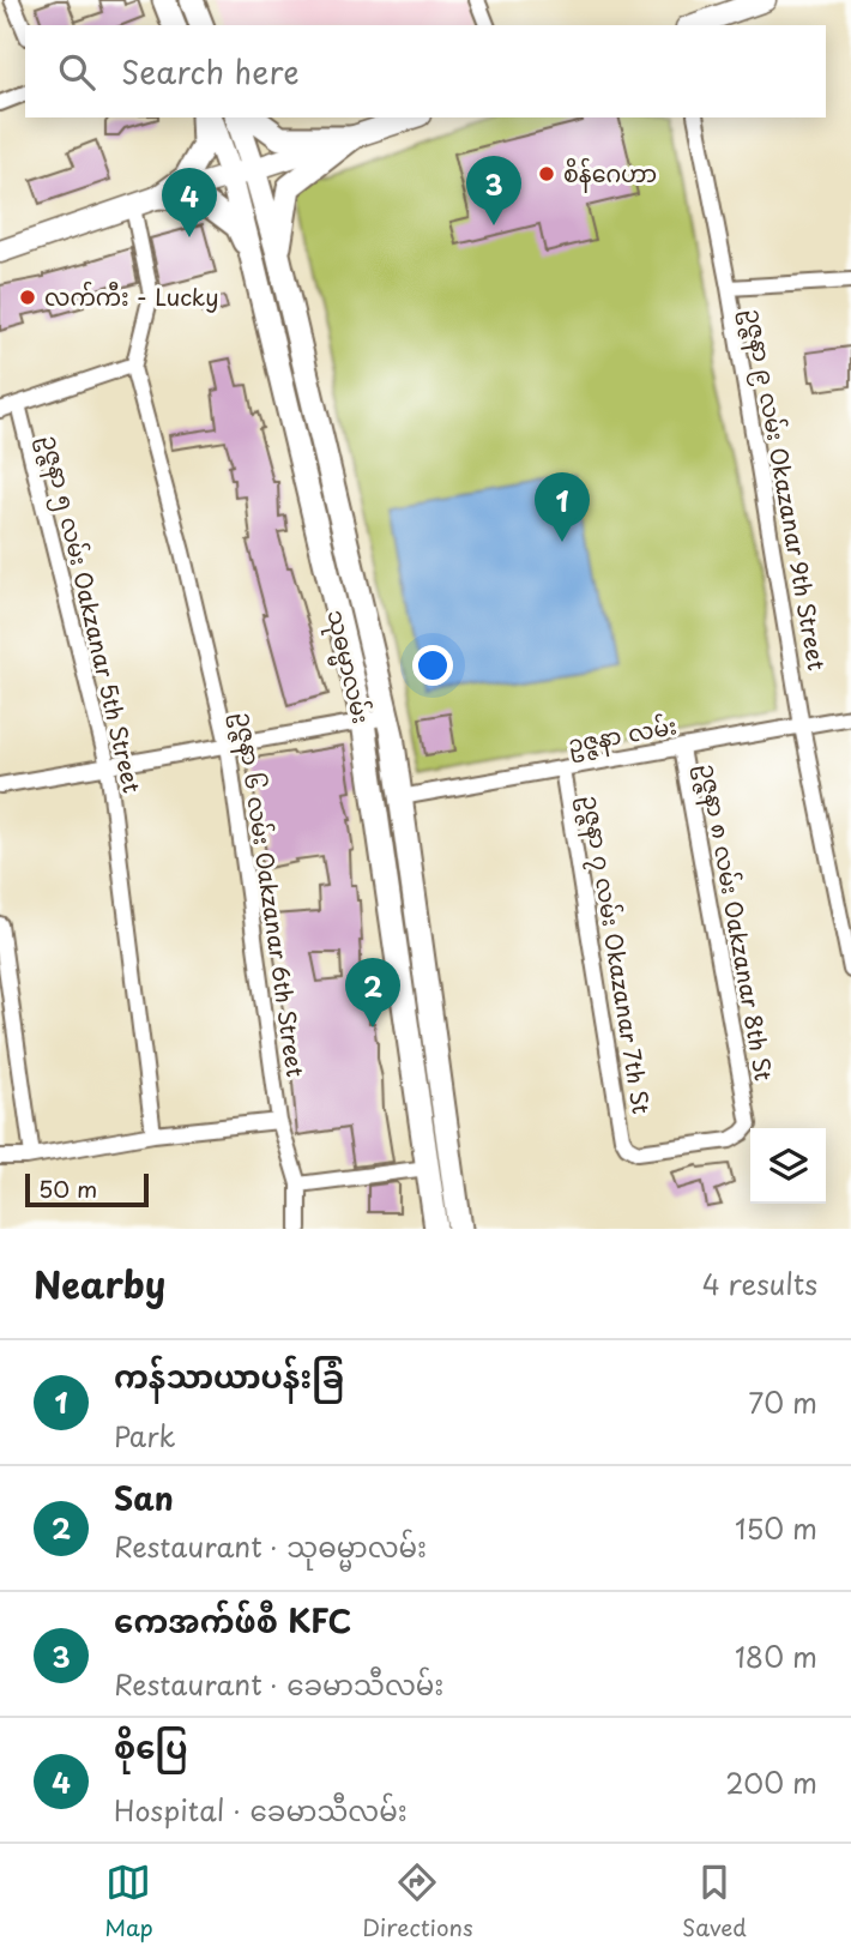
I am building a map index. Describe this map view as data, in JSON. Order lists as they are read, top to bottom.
{
  "streets": {
    "main road": ["သုဓမ္မာလမ်း"],
    "street": [
      "ဥဇ္ဇနာ ၉ လမ်း Okazanar 9th Street",
      "ဥဇ္ဇနာ ၅ လမ်း Oakzanar 5th Street",
      "ဥဇ္ဇနာ လမ်း",
      "ဥဇ္ဇနာ ၆ လမ်း Oakzanar 6th Street",
      "ဥဇ္ဇနာ ၈ လမ်း Oakzanar 8th St",
      "ဥဇ္ဇနာ ၇ လမ်း Okazanar 7th St"
    ]
  },
  "crossings": [
    ["ဥဇ္ဇနာ ၉ လမ်း Okazanar 9th Street", "ဥဇ္ဇနာ လမ်း"],
    ["သုဓမ္မာလမ်း", "ဥဇ္ဇနာ လမ်း"],
    ["ဥဇ္ဇနာ လမ်း", "ဥဇ္ဇနာ ၈ လမ်း Oakzanar 8th St"],
    ["ဥဇ္ဇနာ လမ်း", "ဥဇ္ဇနာ ၇ လမ်း Okazanar 7th St"],
    ["ဥဇ္ဇနာ ၈ လမ်း Oakzanar 8th St", "ဥဇ္ဇနာ ၇ လမ်း Okazanar 7th St"]
  ],
  "places": ["စိန်ဂေဟာ", "လက်ကီး - Lucky"],
  "scale_bar": "50 m",
  "page": {
    "search": "Search here",
    "pins": [
      "3",
      "4",
      "1",
      "2"
    ],
    "scale": "50 m",
    "heading": ["Nearby", "4 results"],
    "list": [
      {
        "mark": "1",
        "name": "ကန်သာယာပန်းခြံ",
        "note": "Park",
        "value": "70 m"
      },
      {
        "mark": "2",
        "name": "San",
        "note": "Restaurant · သုဓမ္မာလမ်း",
        "value": "150 m"
      },
      {
        "mark": "3",
        "name": "ကေအက်ဖ်စီ KFC",
        "note": "Restaurant · ခေမာသီလမ်း",
        "value": "180 m"
      },
      {
        "mark": "4",
        "name": "စိုပြေ",
        "note": "Hospital · ခေမာသီလမ်း",
        "value": "200 m"
      }
    ],
    "nav": ["Map", "Directions", "Saved"]
  }
}
